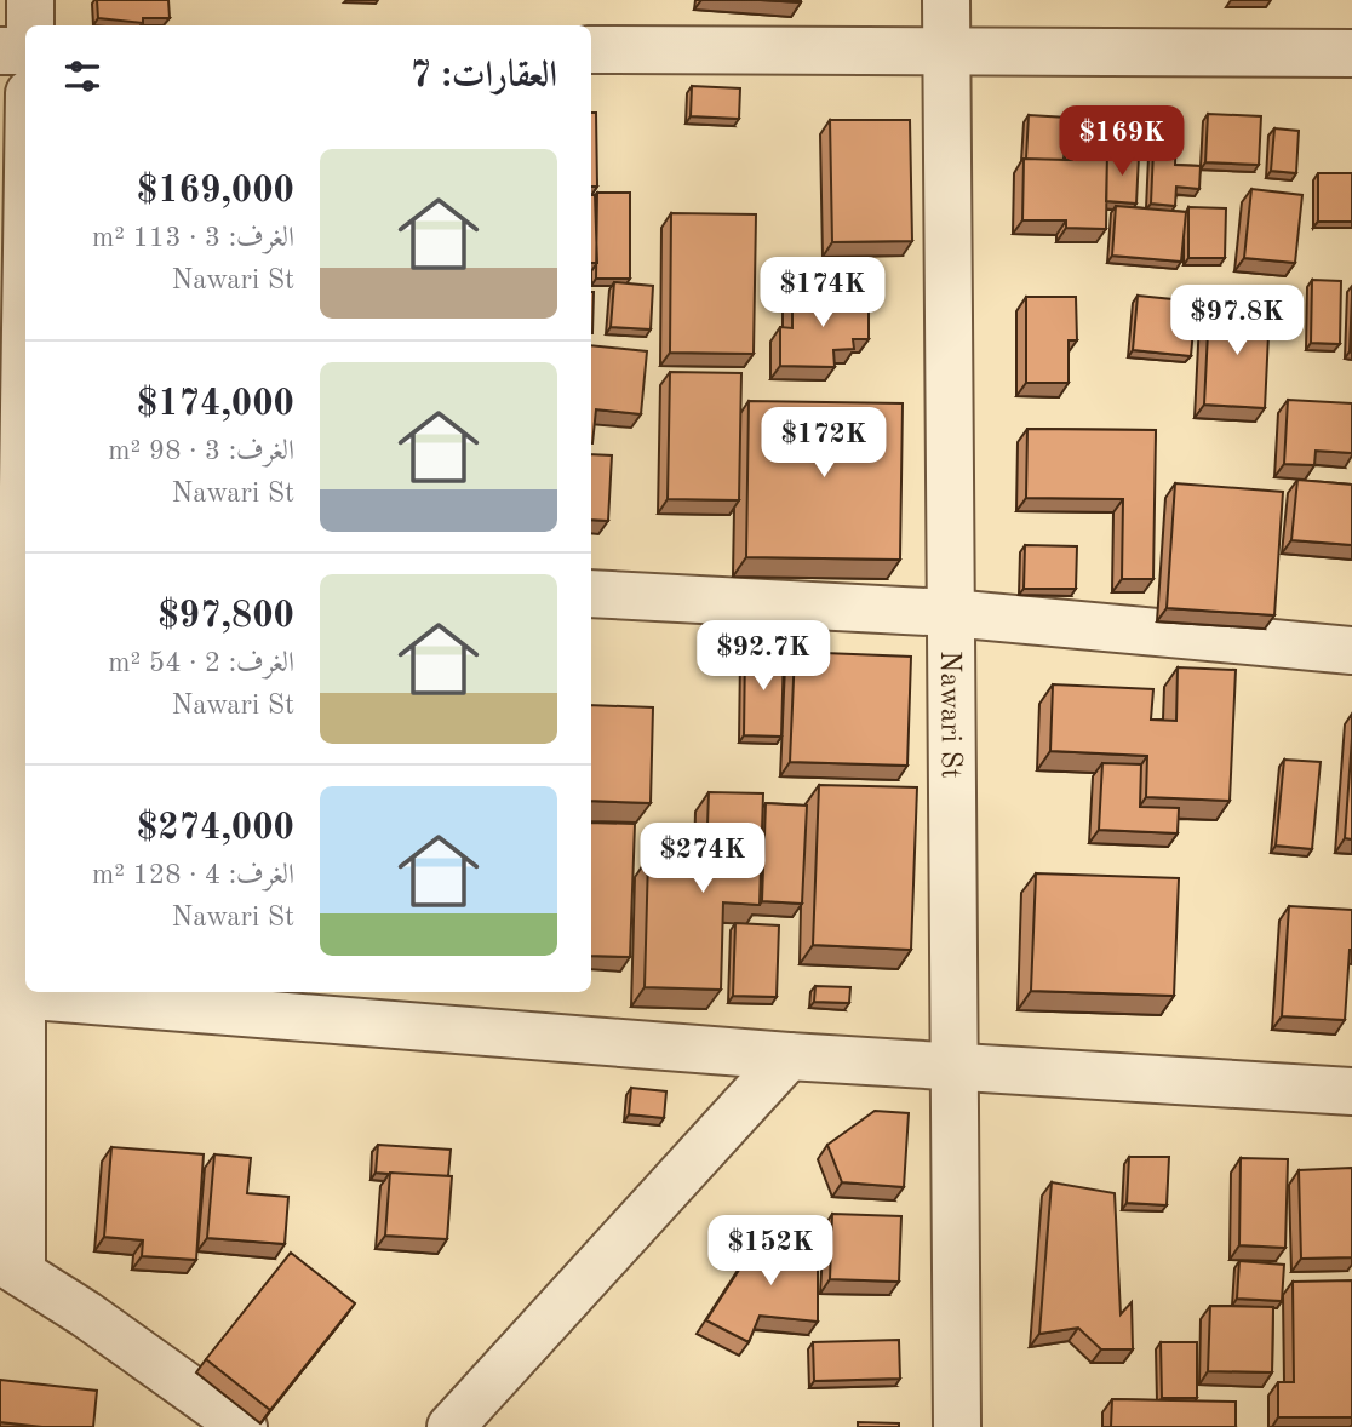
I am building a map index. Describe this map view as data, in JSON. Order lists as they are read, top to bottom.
{
  "streets": {
    "street": ["Nawari St"]
  },
  "page": {
    "heading": "العقارات: 7",
    "price": [
      "$169K",
      "$174K",
      "$97.8K",
      "$172K",
      "$92.7K",
      "$274K",
      "$152K"
    ],
    "list": [
      {
        "name": "$169,000",
        "note": "الغرف: 3 · 113 m² · Nawari St"
      },
      {
        "name": "$174,000",
        "note": "الغرف: 3 · 98 m² · Nawari St"
      },
      {
        "name": "$97,800",
        "note": "الغرف: 2 · 54 m² · Nawari St"
      },
      {
        "name": "$274,000",
        "note": "الغرف: 4 · 128 m² · Nawari St"
      }
    ]
  }
}
